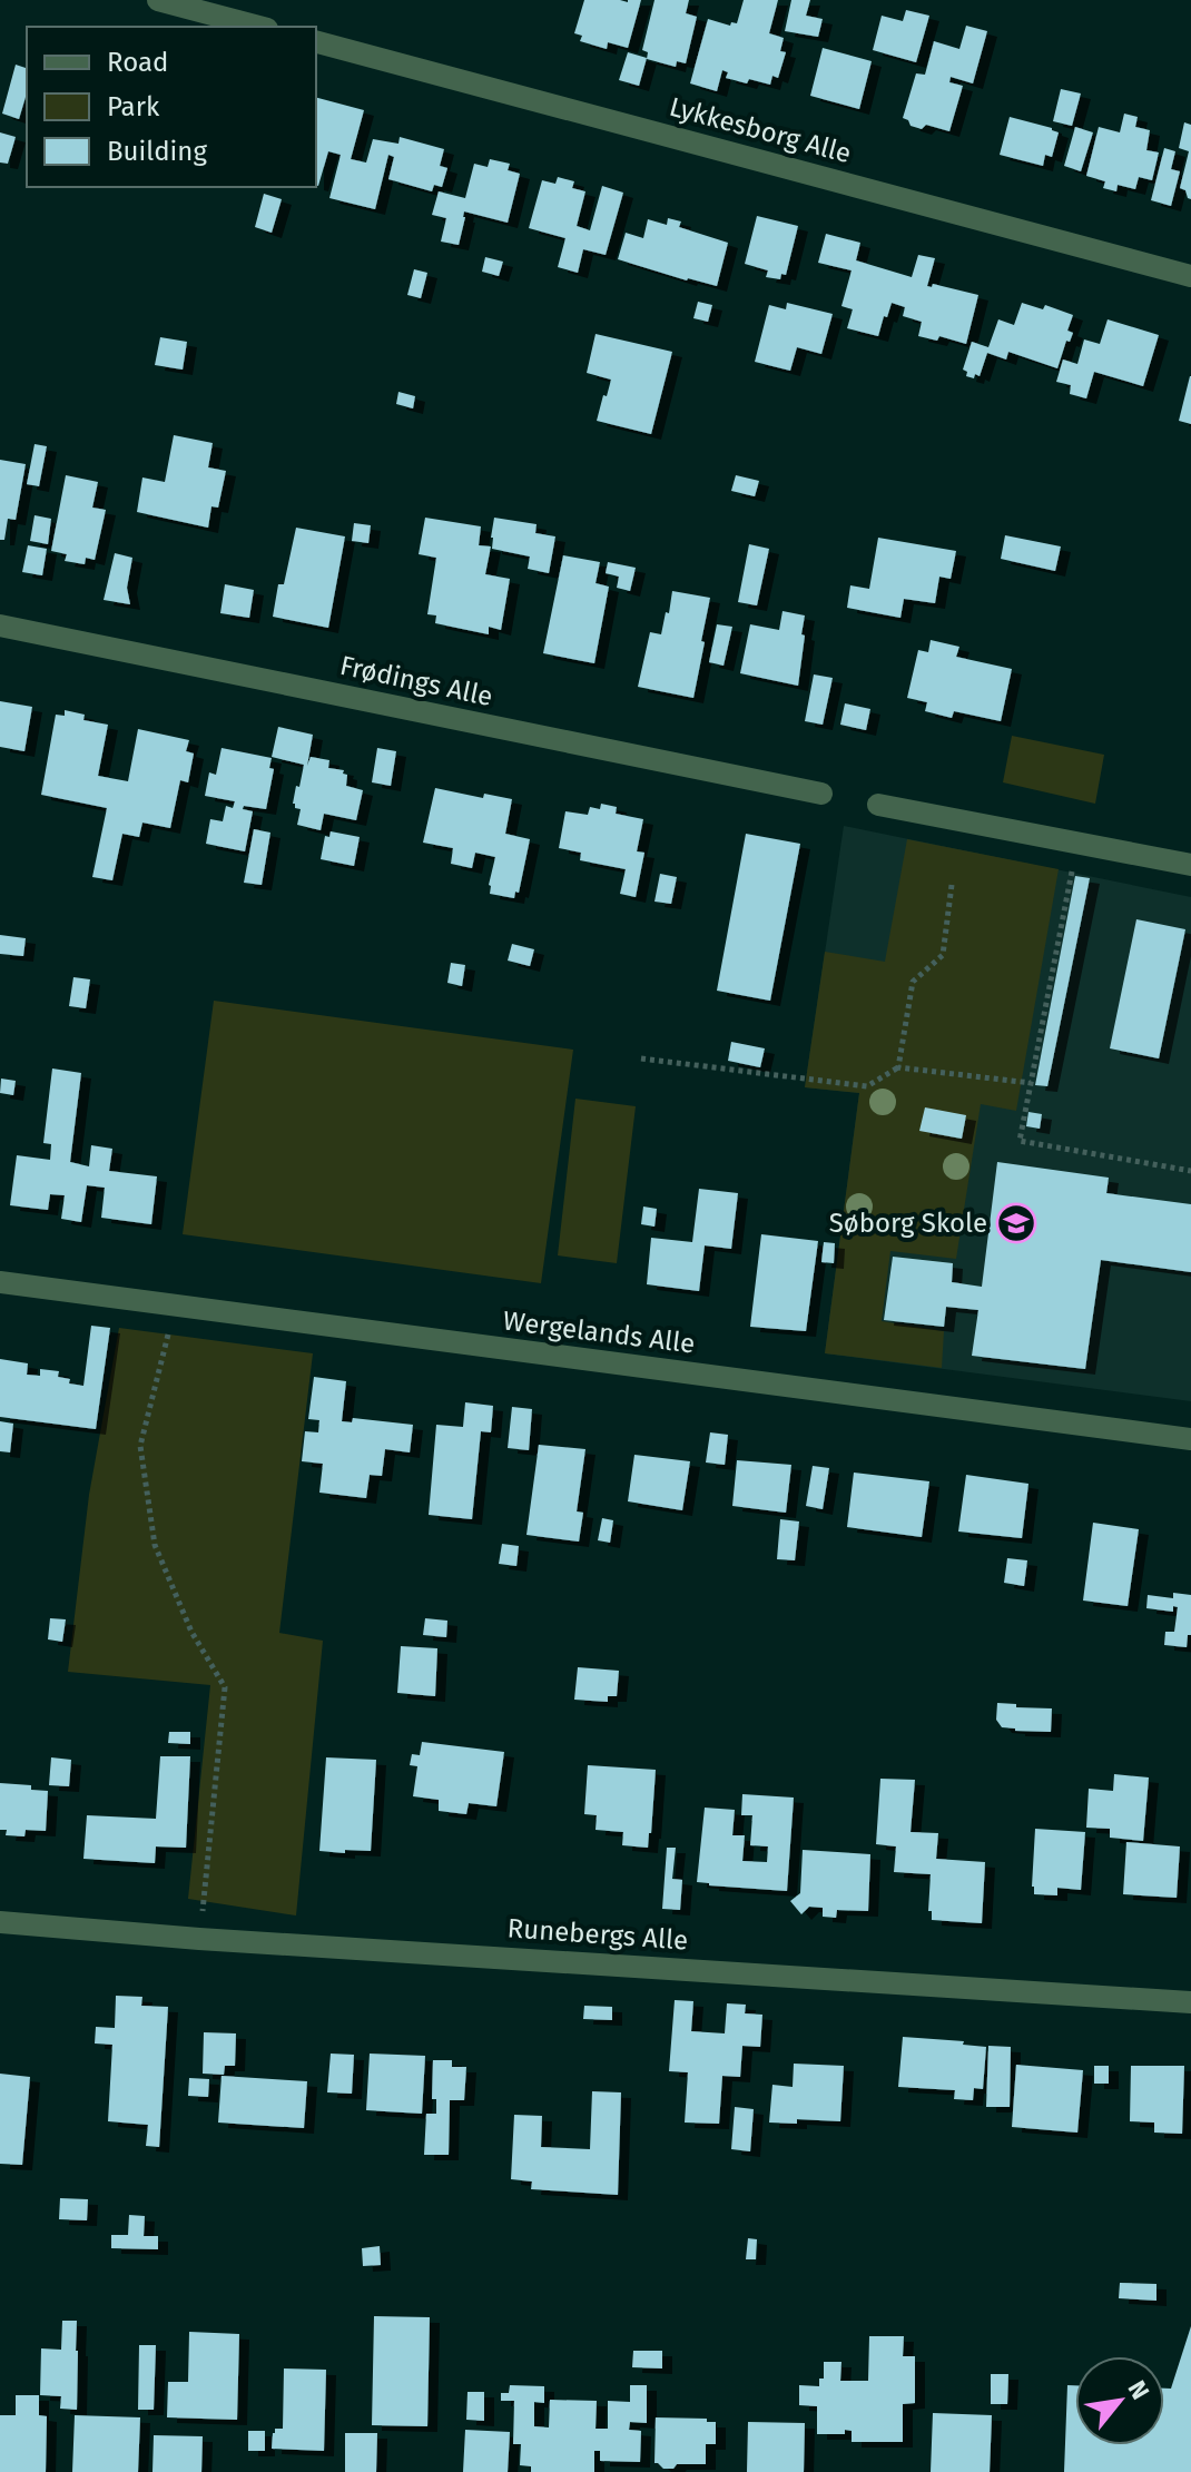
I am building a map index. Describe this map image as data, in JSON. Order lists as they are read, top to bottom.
{
  "streets": {
    "street": [
      "Lykkesborg Alle",
      "Frødings Alle",
      "Wergelands Alle",
      "Runebergs Alle"
    ]
  },
  "places": {
    "school or university": ["Søborg Skole"]
  },
  "legend": ["Road", "Park", "Building"],
  "north": "top right"
}
